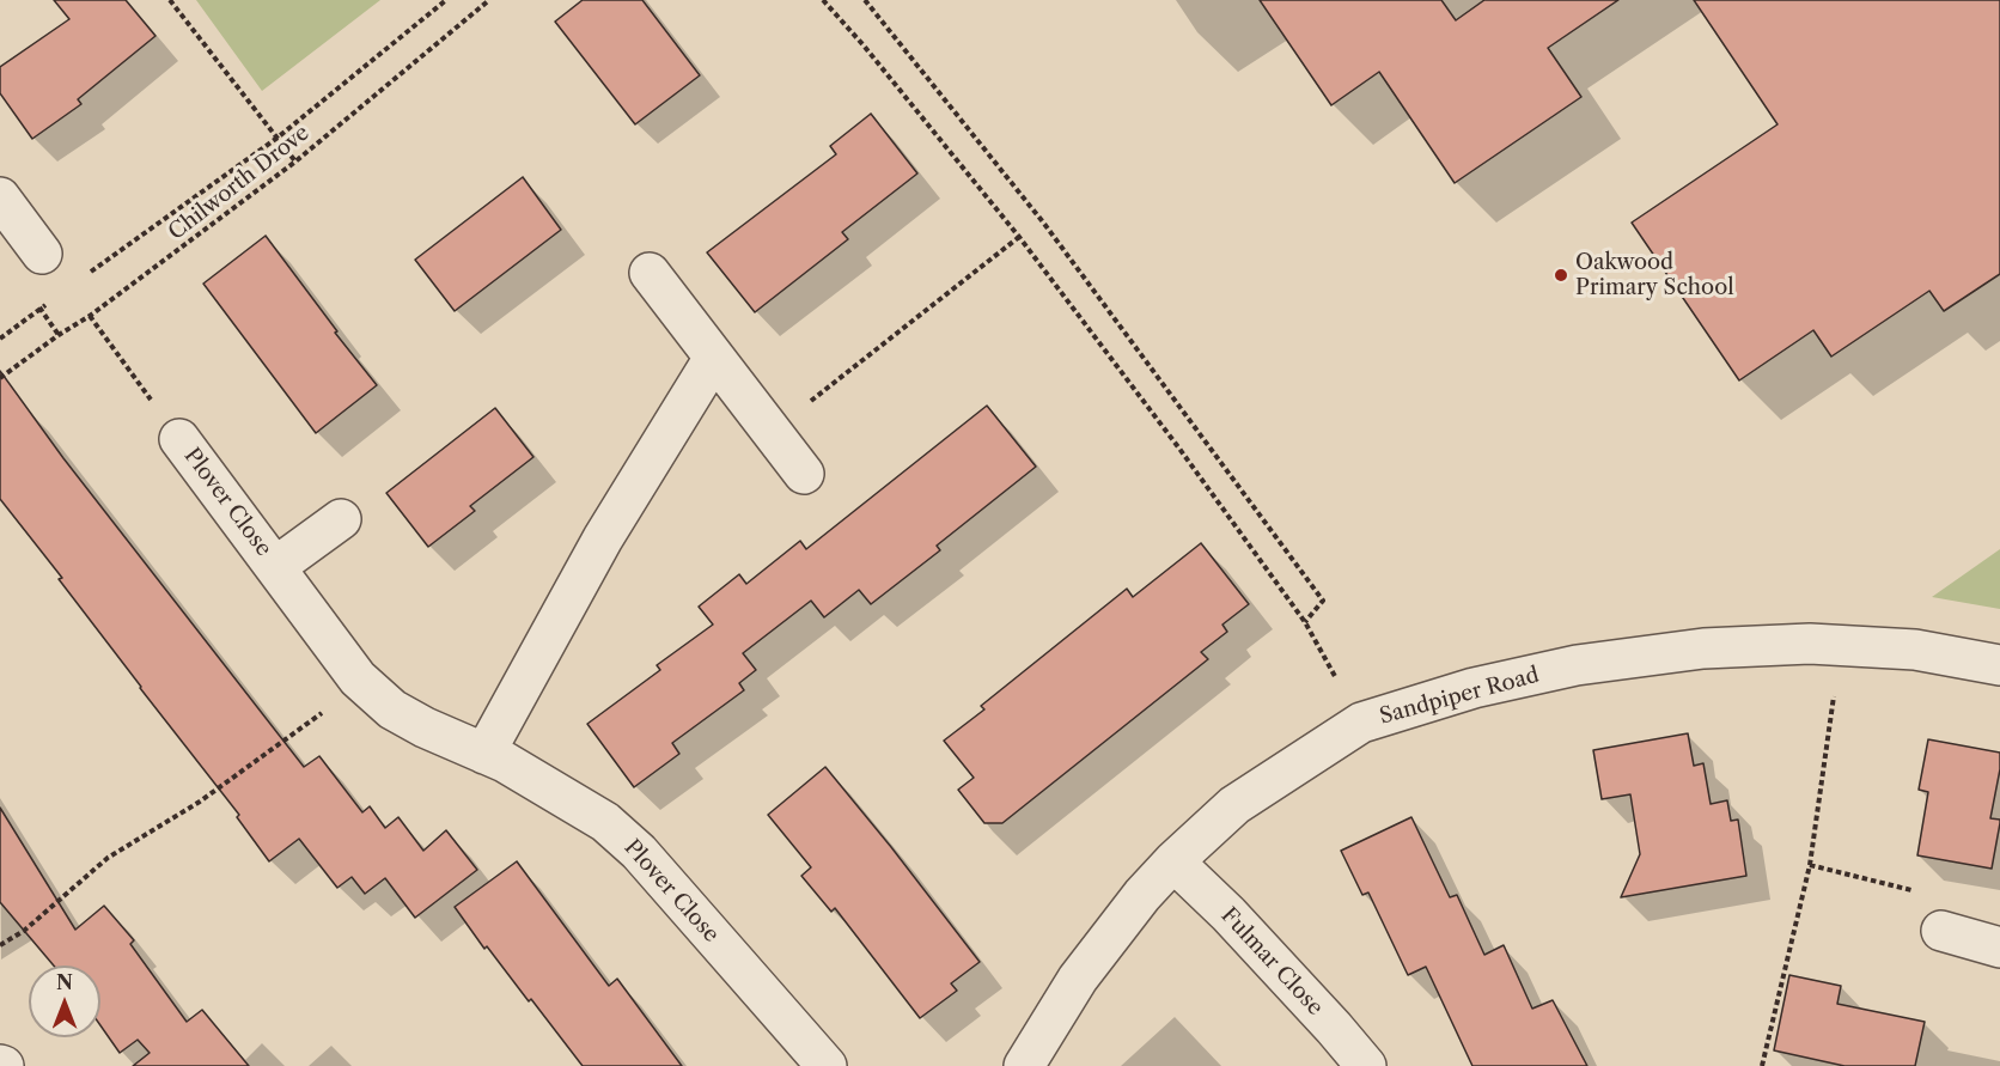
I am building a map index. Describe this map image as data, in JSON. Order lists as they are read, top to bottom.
{
  "streets": {
    "street": ["Plover Close", "Sandpiper Road", "Fulmar Close"],
    "path": ["Chilworth Drove"]
  },
  "crossings": [
    ["Sandpiper Road", "Fulmar Close"]
  ],
  "places": ["Oakwood Primary School"],
  "north": "top"
}
